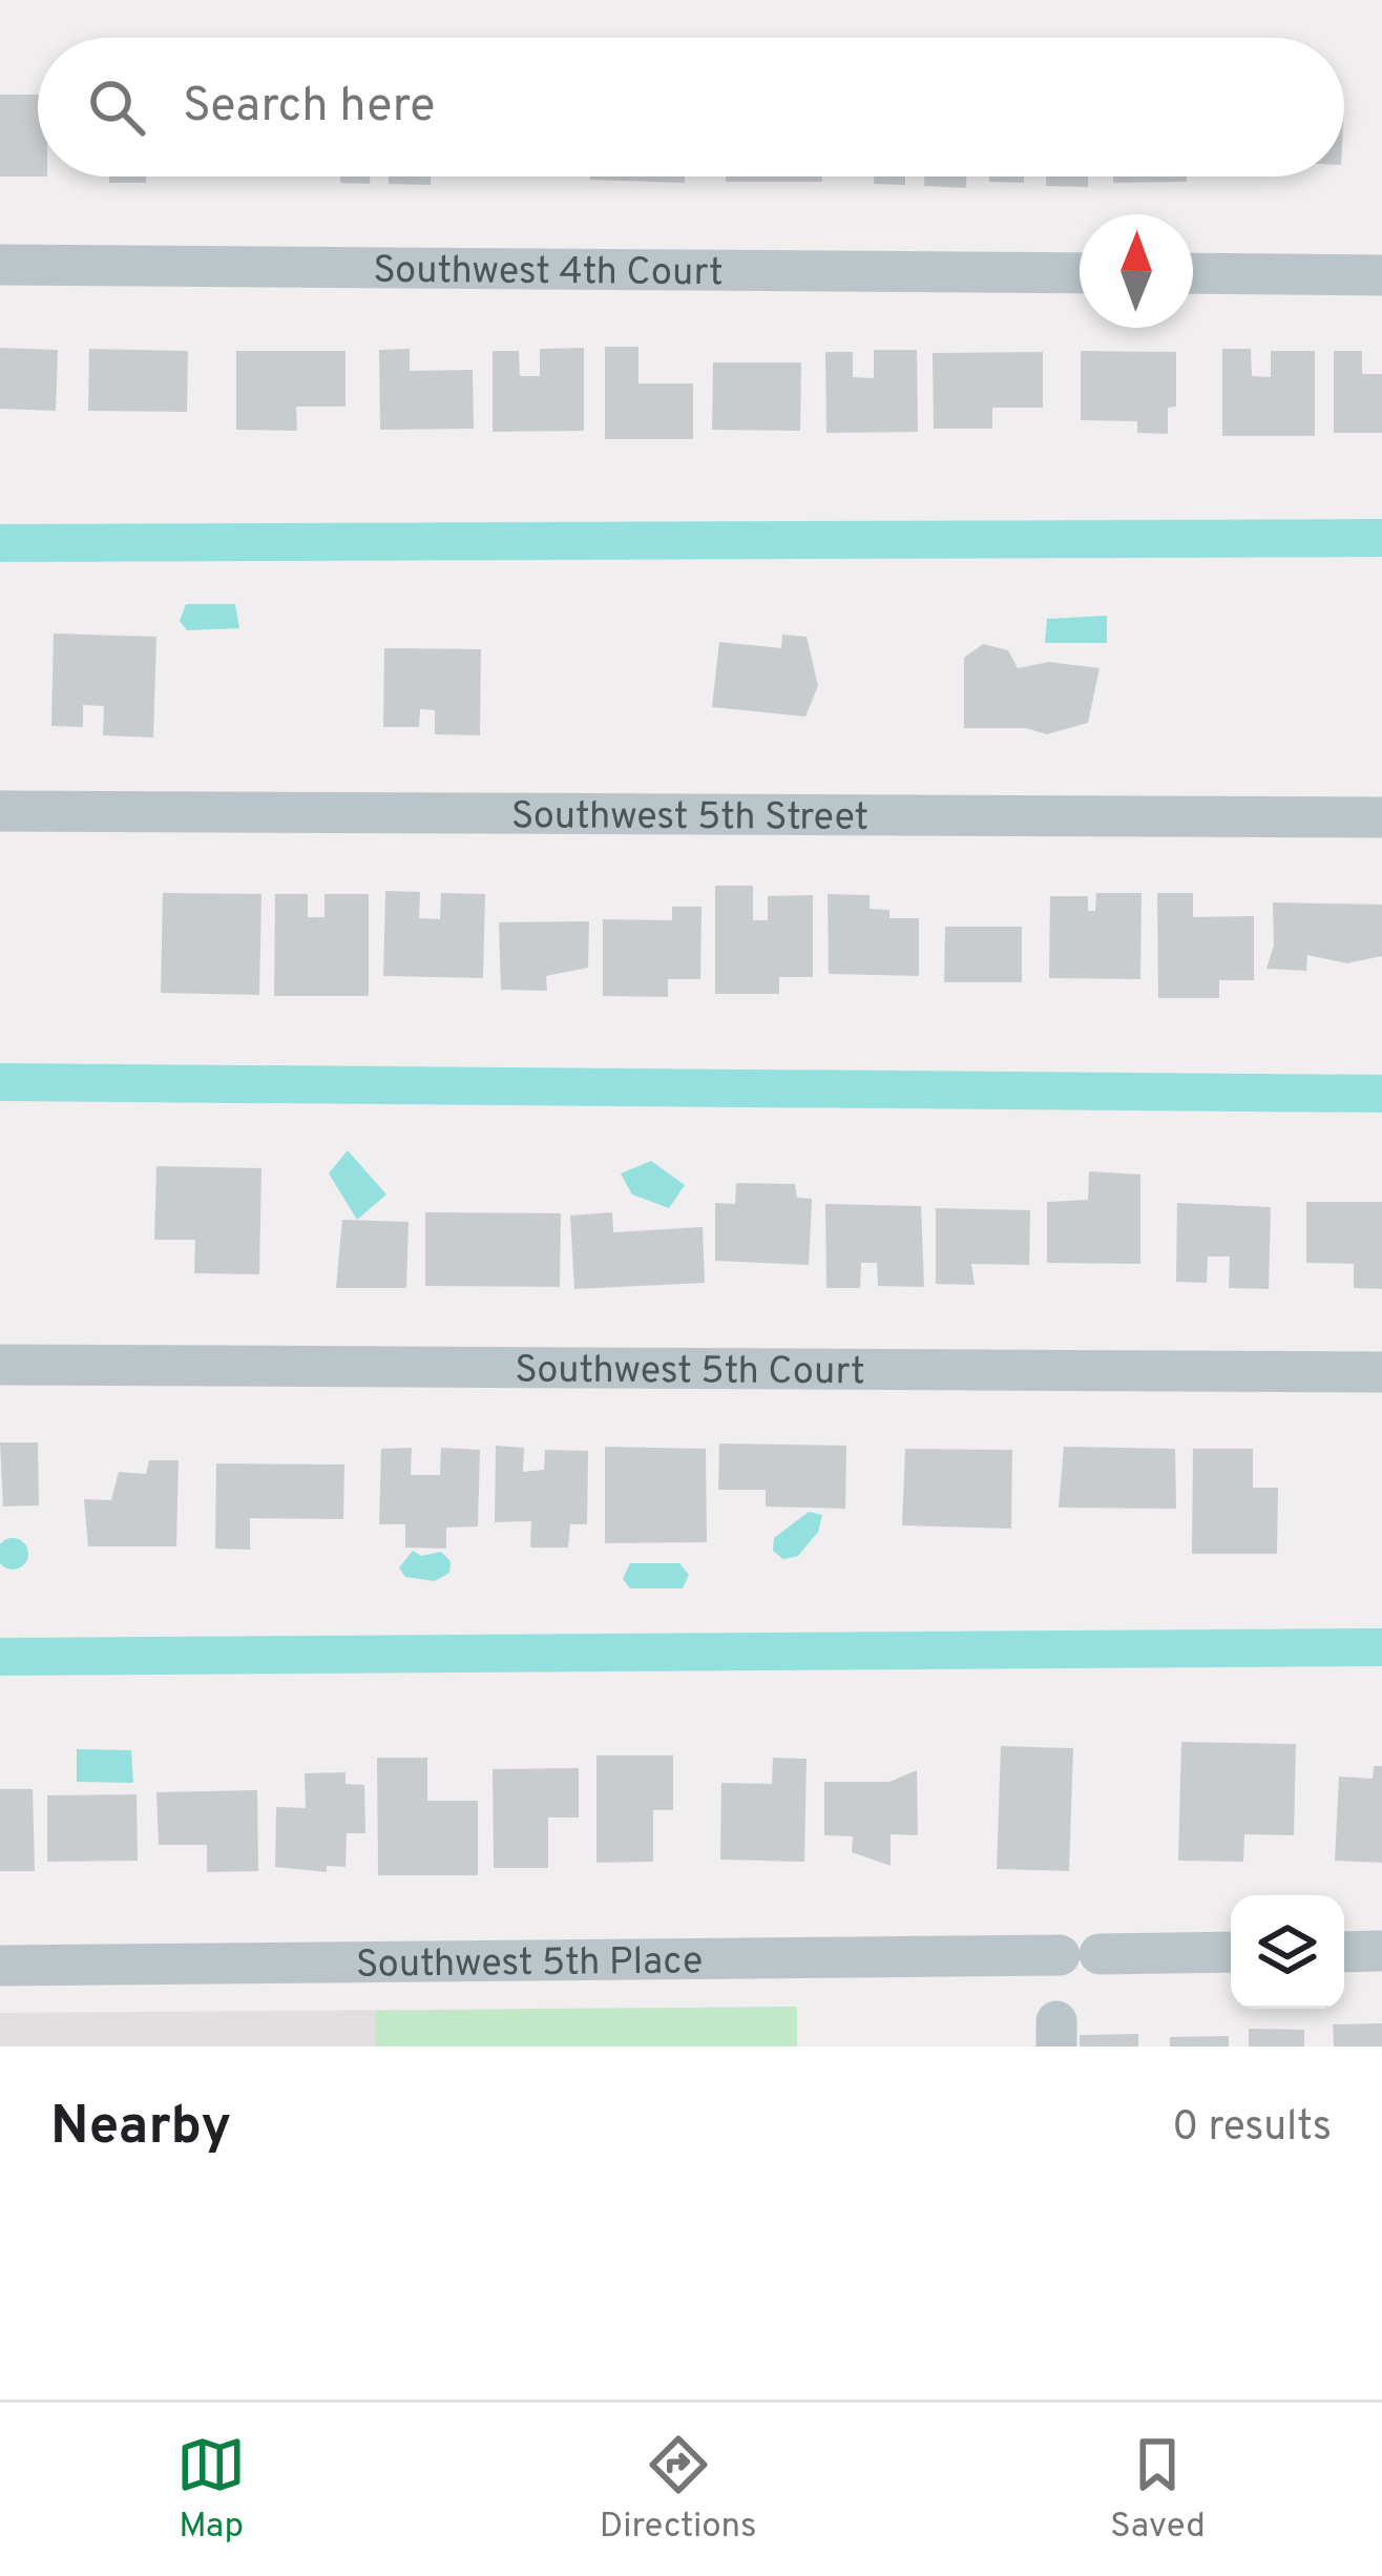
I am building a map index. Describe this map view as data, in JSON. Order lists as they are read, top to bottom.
{
  "streets": {
    "street": [
      "Southwest 4th Court",
      "Southwest 5th Street",
      "Southwest 5th Court",
      "Southwest 5th Place"
    ]
  },
  "north": "top",
  "page": {
    "search": "Search here",
    "heading": ["Nearby", "0 results"],
    "nav": ["Map", "Directions", "Saved"]
  }
}
